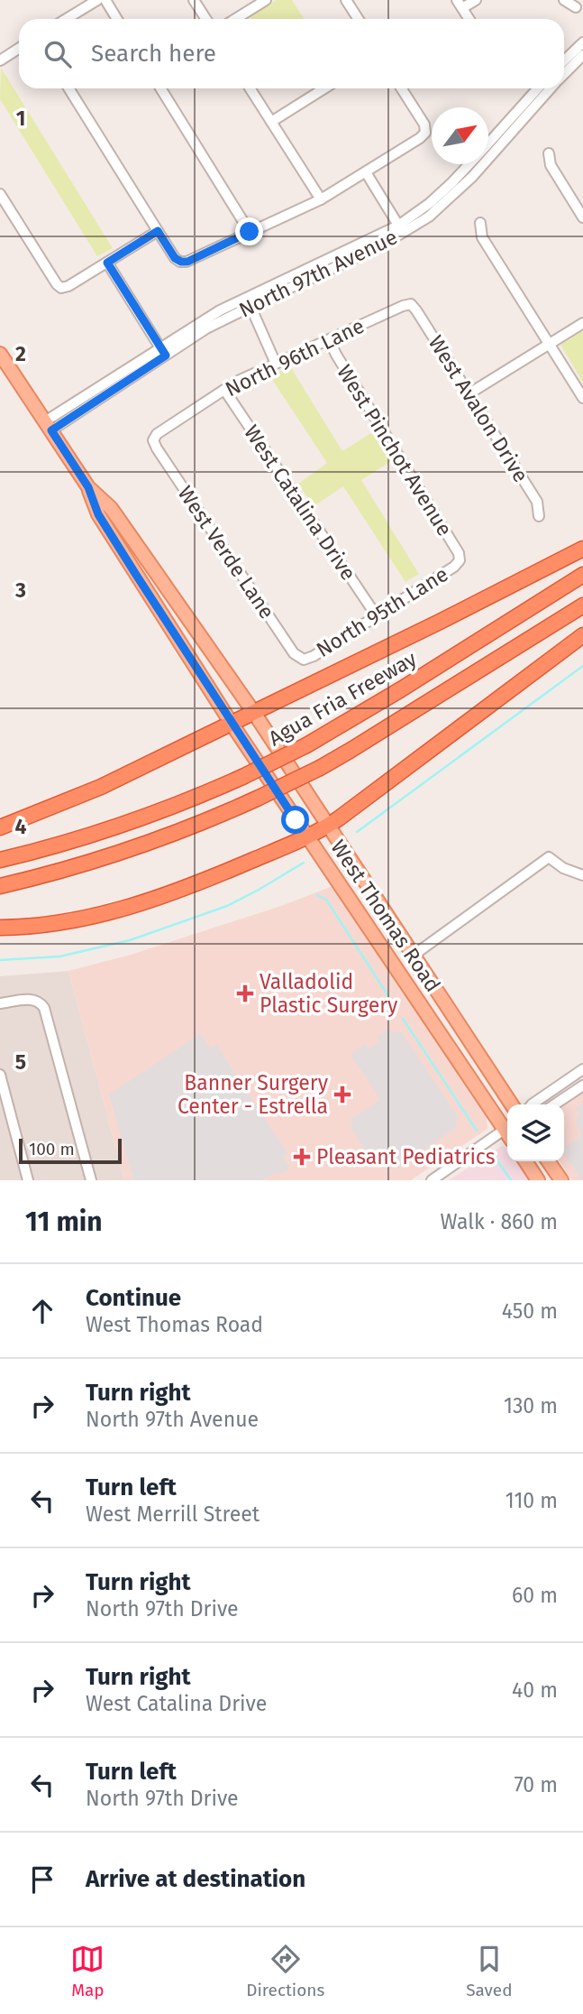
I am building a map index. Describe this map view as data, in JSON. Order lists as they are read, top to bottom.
{
  "streets": {
    "highway": ["Agua Fria Freeway"],
    "main road": ["West Thomas Road"],
    "street": [
      "North 97th Avenue",
      "North 96th Lane",
      "West Avalon Drive",
      "West Pinchot Avenue",
      "West Catalina Drive",
      "West Verde Lane",
      "North 95th Lane"
    ]
  },
  "crossings": [
    ["North 97th Avenue", "West Thomas Road"],
    ["North 96th Lane", "West Avalon Drive"],
    ["North 96th Lane", "West Pinchot Avenue"],
    ["North 96th Lane", "West Catalina Drive"],
    ["North 96th Lane", "West Verde Lane"],
    ["West Pinchot Avenue", "North 95th Lane"],
    ["West Catalina Drive", "North 95th Lane"],
    ["West Verde Lane", "North 95th Lane"]
  ],
  "places": {
    "health": ["Valladolid Plastic Surgery", "Banner Surgery Center - Estrella", "Pleasant Pediatrics"]
  },
  "scale_bar": "100 m",
  "north": "top right",
  "page": {
    "search": "Search here",
    "scale": "100 m",
    "heading": ["11 min", "Walk · 860 m"],
    "list": [
      ["Continue", "West Thomas Road", "450 m"],
      ["Turn right", "North 97th Avenue", "130 m"],
      ["Turn left", "West Merrill Street", "110 m"],
      ["Turn right", "North 97th Drive", "60 m"],
      ["Turn right", "West Catalina Drive", "40 m"],
      ["Turn left", "North 97th Drive", "70 m"],
      "Arrive at destination"
    ],
    "nav": ["Map", "Directions", "Saved"]
  },
  "grid": {
    "rows": [
      "1",
      "2",
      "3",
      "4",
      "5"
    ]
  }
}
